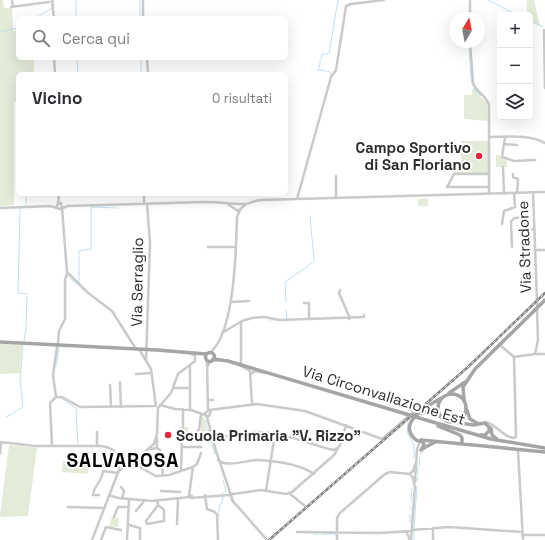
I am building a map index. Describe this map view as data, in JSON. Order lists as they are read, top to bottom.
{
  "streets": {
    "main road": ["Via Circonvallazione Est"],
    "street": ["Via Stradone", "Via Serraglio"]
  },
  "districts": ["SALVAROSA"],
  "places": ["Campo Sportivo di San Floriano", "Scuola Primaria \"V. Rizzo\""],
  "north": "top",
  "page": {
    "map_buttons": ["+", "−"],
    "search": "Cerca qui",
    "heading": ["Vicino", "0 risultati"]
  }
}
